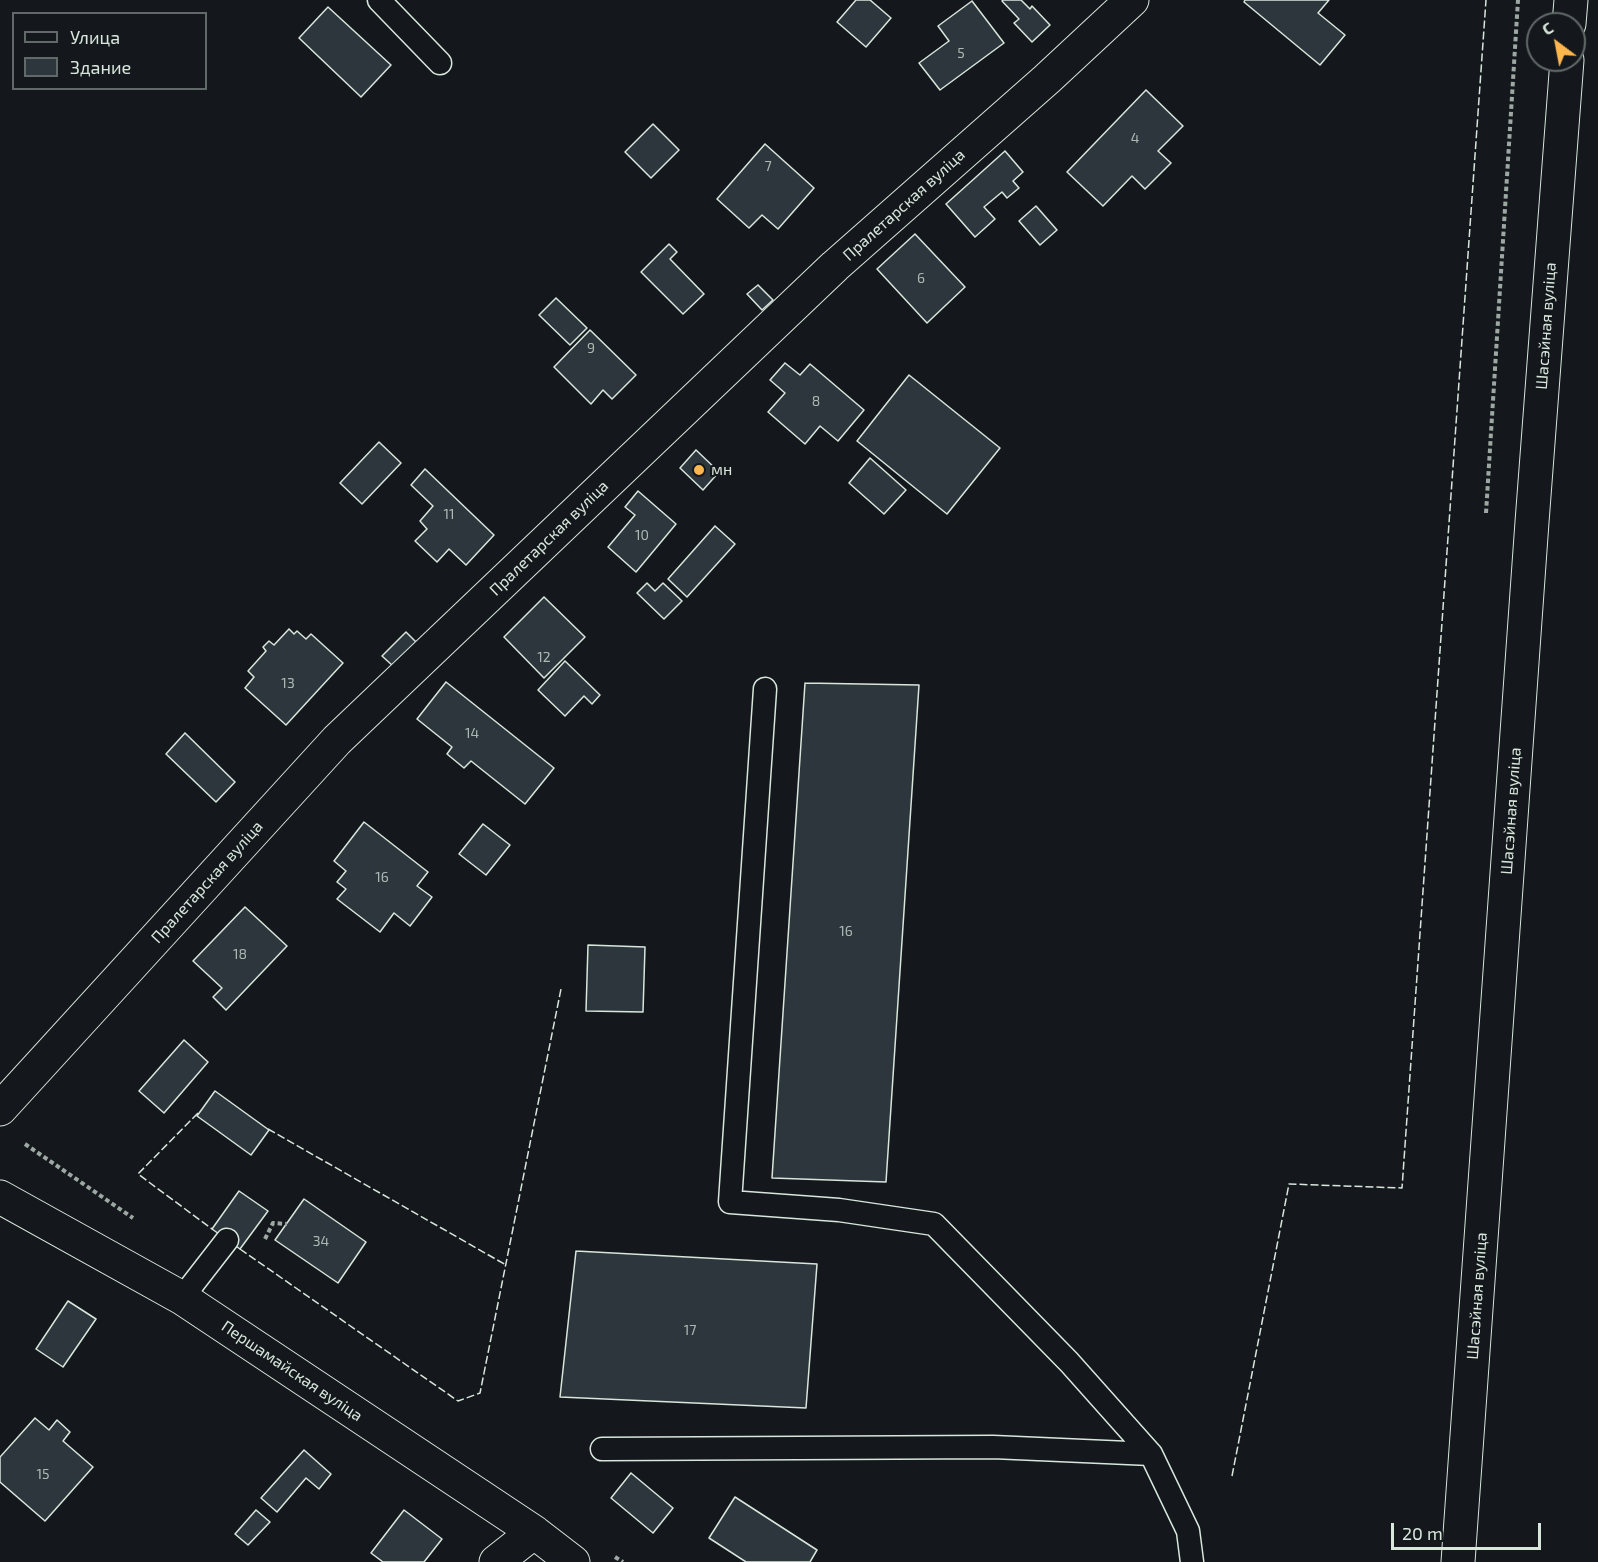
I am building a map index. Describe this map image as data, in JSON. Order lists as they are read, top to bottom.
{
  "streets": {
    "street": ["Пралетарская вуліца", "Шасэйная вуліца", "Першамайская вуліца"]
  },
  "places": ["мн"],
  "house_numbers": [
    "5",
    "4",
    "7",
    "6",
    "9",
    "8",
    "11",
    "10",
    "12",
    "13",
    "14",
    "16",
    "16",
    "18",
    "34",
    "17",
    "15"
  ],
  "legend": ["Улица", "Здание"],
  "scale_bar": "20 m",
  "north": "top left"
}
